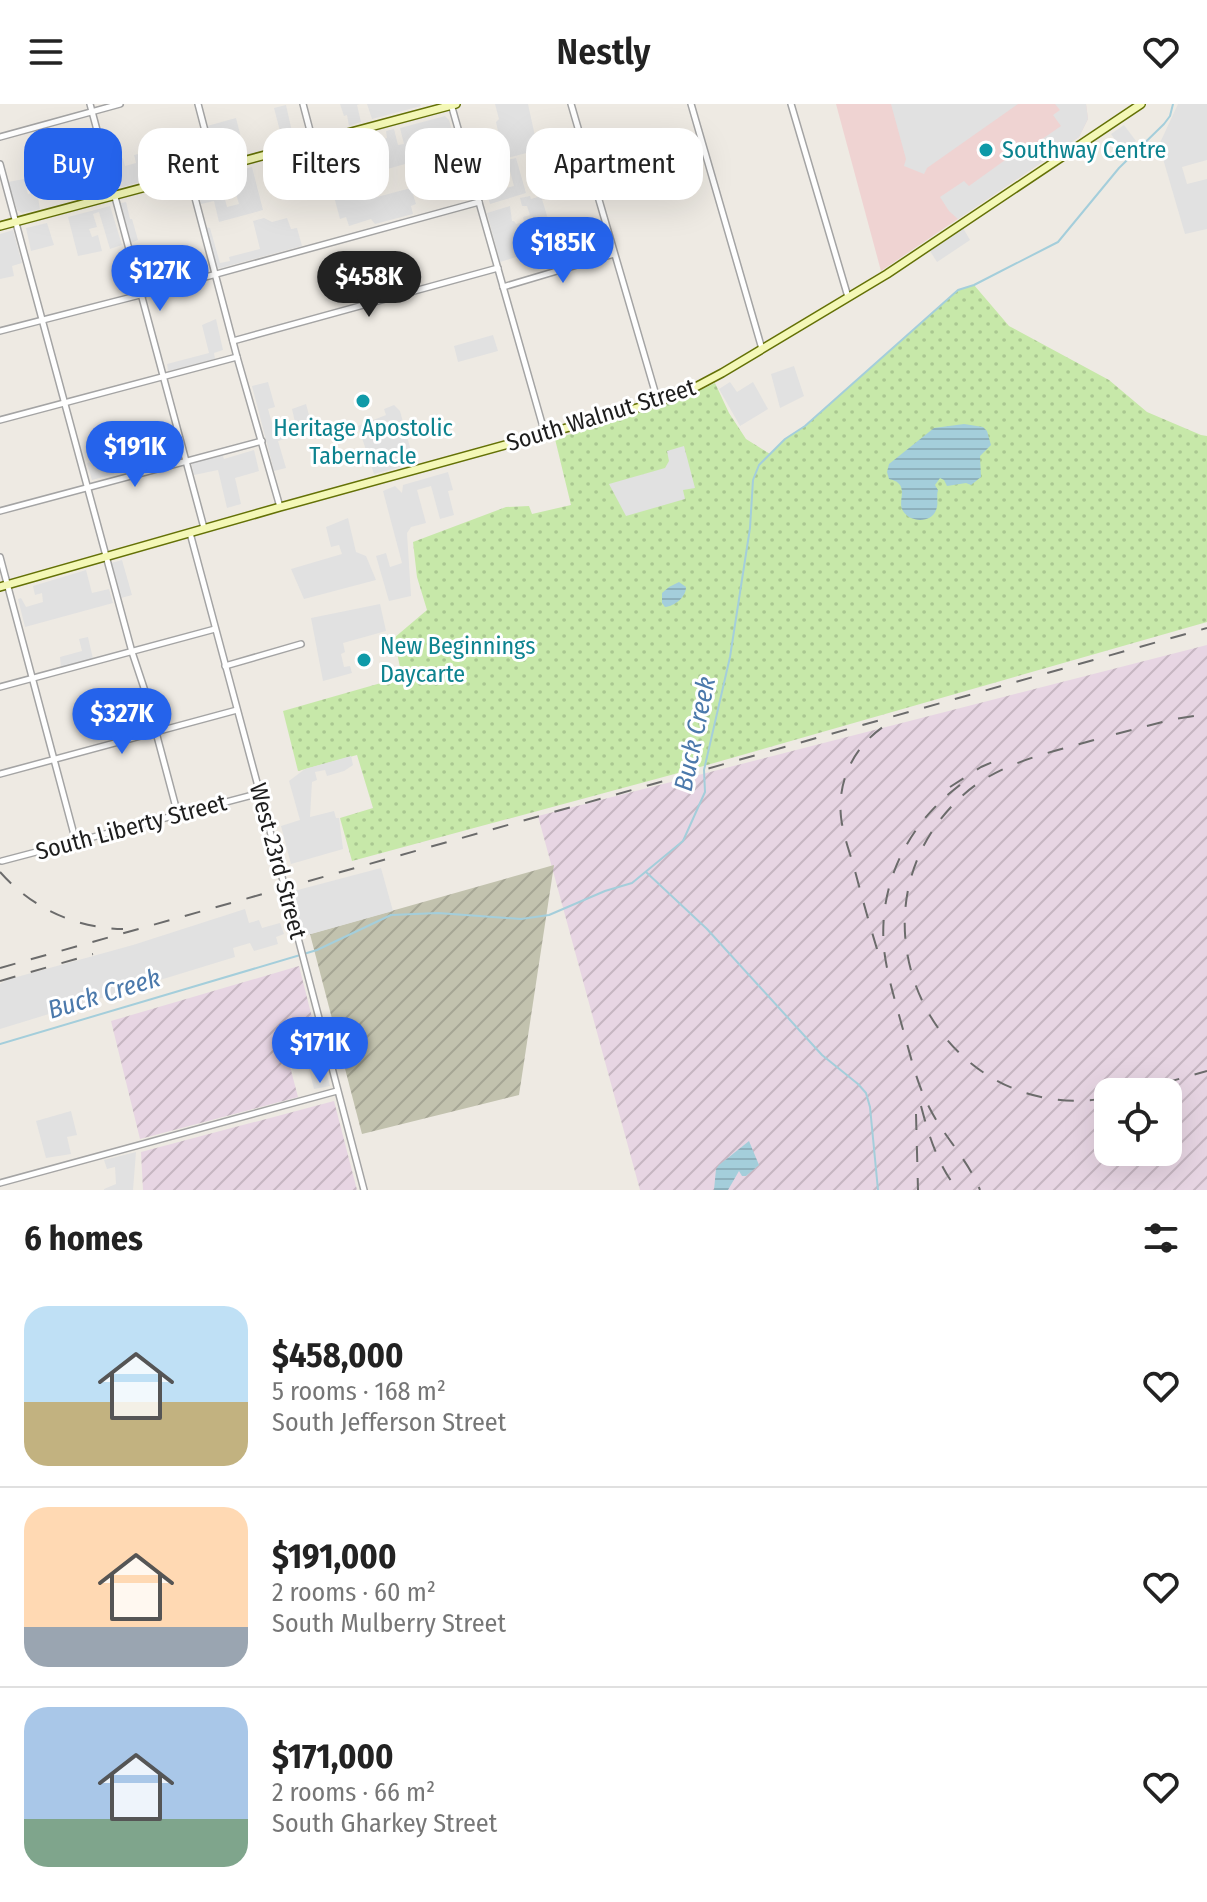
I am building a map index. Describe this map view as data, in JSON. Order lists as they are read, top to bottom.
{
  "streets": {
    "main road": ["South Walnut Street"],
    "street": ["South Liberty Street", "West 23rd Street"]
  },
  "crossings": [
    ["South Walnut Street", "West 23rd Street"],
    ["South Liberty Street", "West 23rd Street"]
  ],
  "water": ["Buck Creek"],
  "places": ["Southway Centre", "Heritage Apostolic Tabernacle", "New Beginnings Daycarte"],
  "page": {
    "header": "Nestly",
    "chip": [
      "Buy",
      "Rent",
      "Filters",
      "New",
      "Apartment"
    ],
    "price": [
      "$185K",
      "$127K",
      "$458K",
      "$191K",
      "$327K",
      "$171K"
    ],
    "heading": "6 homes",
    "list": [
      {
        "name": "$458,000",
        "note": "5 rooms · 168 m² · South Jefferson Street"
      },
      {
        "name": "$191,000",
        "note": "2 rooms · 60 m² · South Mulberry Street"
      },
      {
        "name": "$171,000",
        "note": "2 rooms · 66 m² · South Gharkey Street"
      }
    ]
  }
}
